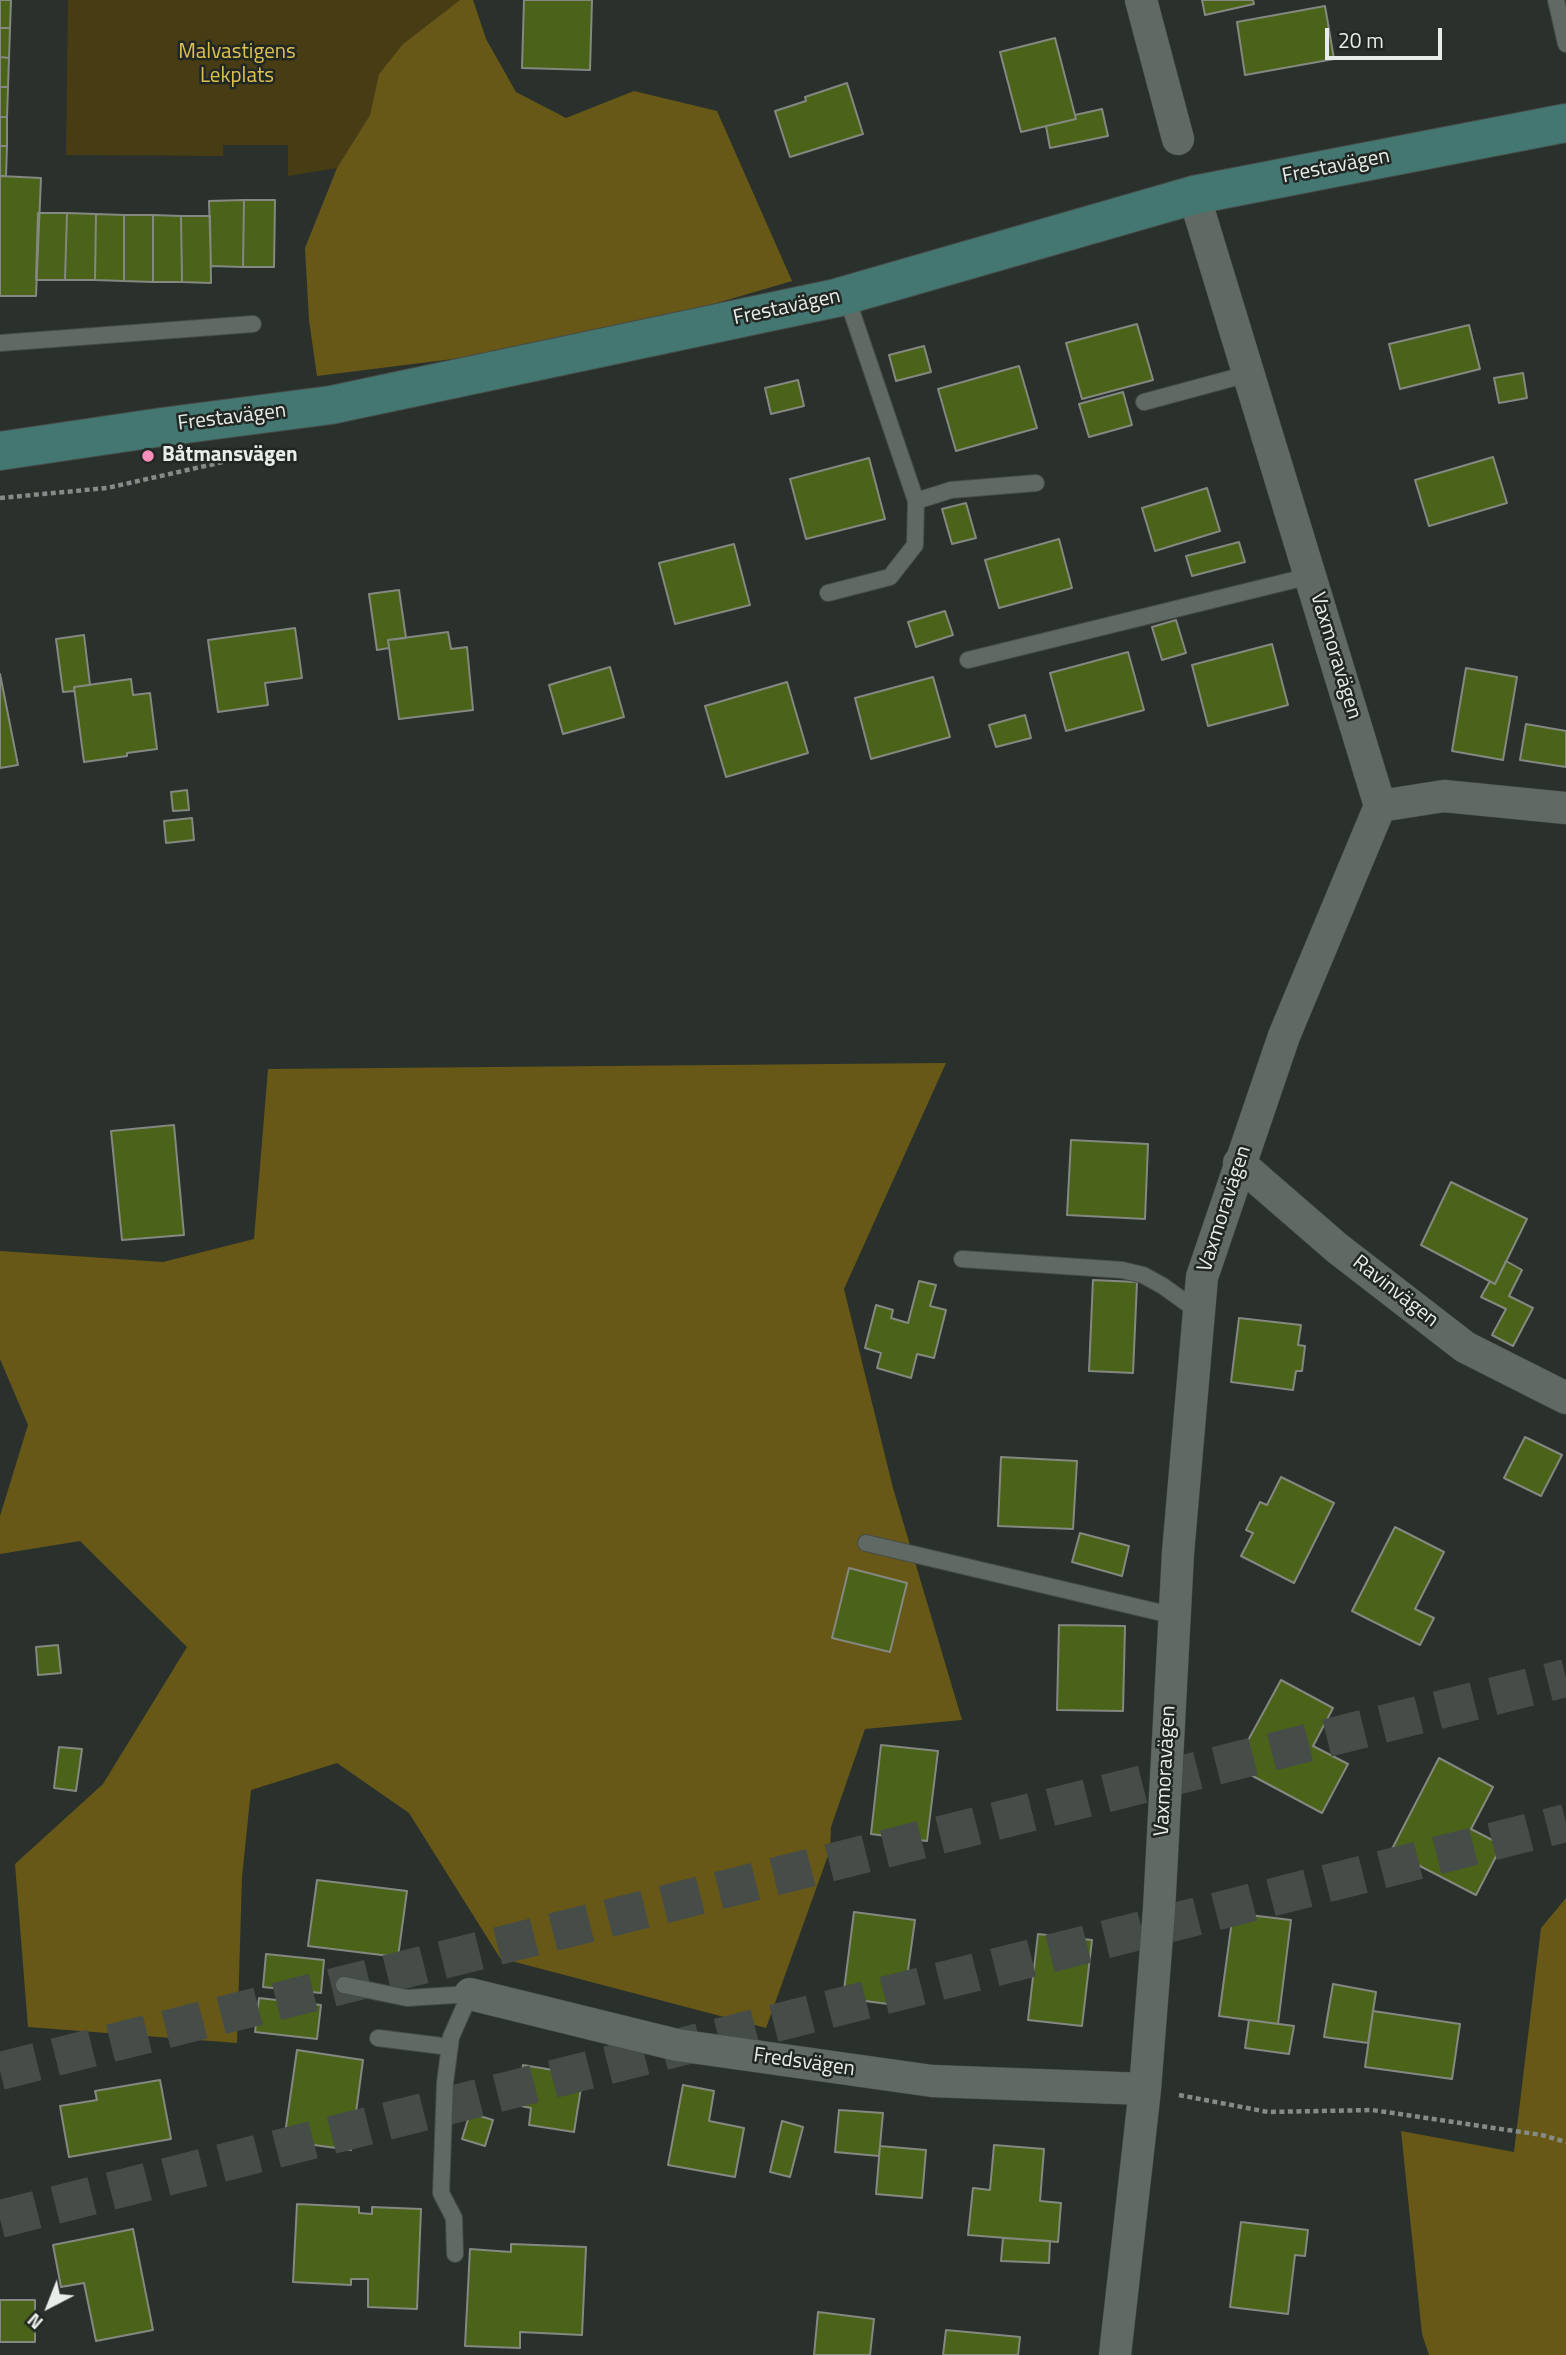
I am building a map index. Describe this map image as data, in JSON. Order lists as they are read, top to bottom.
{
  "streets": {
    "street": [
      "Frestavägen",
      "Vaxmoravägen",
      "Ravinvägen",
      "Fredsvägen"
    ]
  },
  "crossings": [
    ["Frestavägen", "Vaxmoravägen"],
    ["Vaxmoravägen", "Ravinvägen"],
    ["Vaxmoravägen", "Fredsvägen"]
  ],
  "parks": ["Malvastigens Lekplats"],
  "places": ["Båtmansvägen"],
  "scale_bar": "20 m",
  "north": "bottom left"
}
